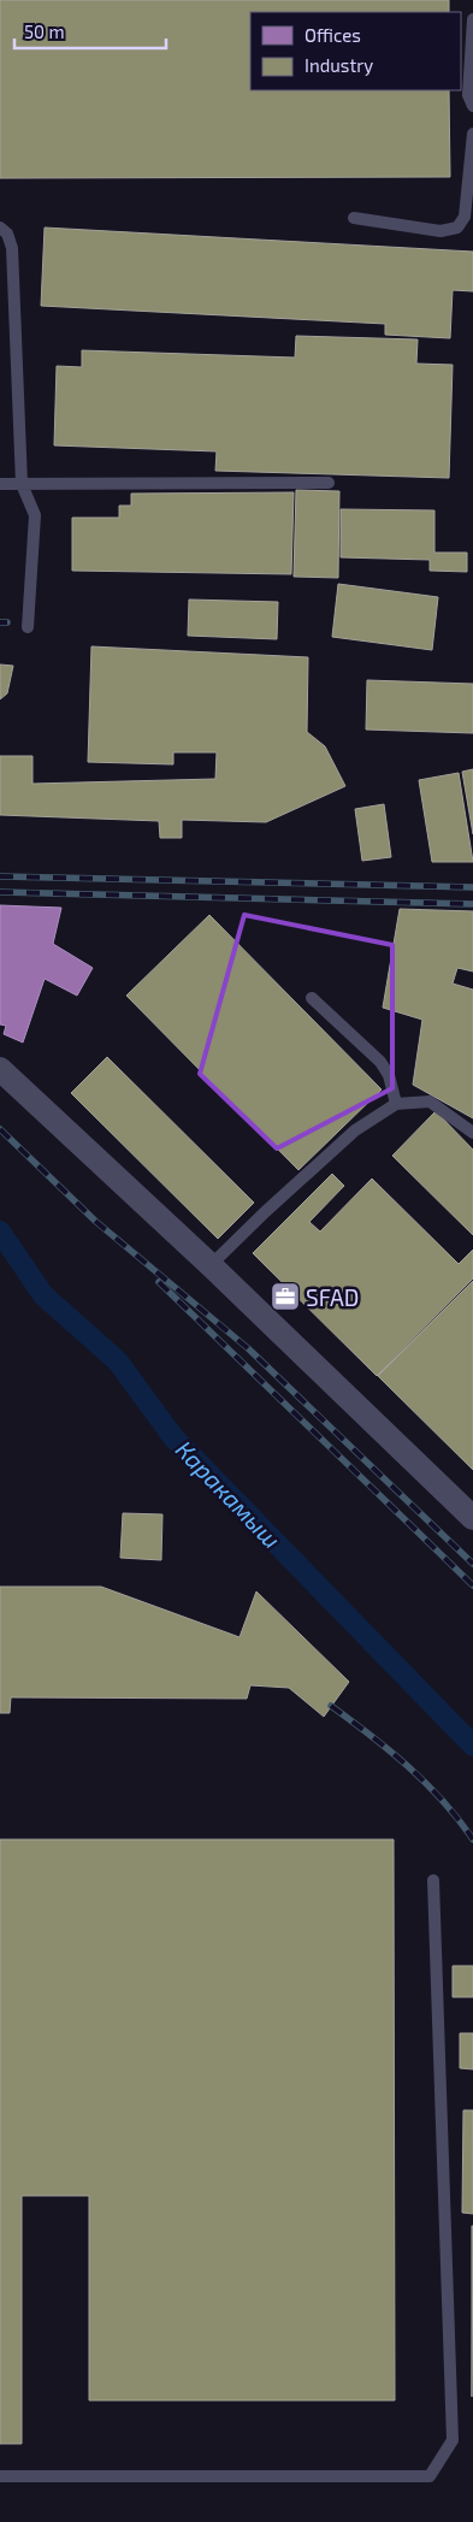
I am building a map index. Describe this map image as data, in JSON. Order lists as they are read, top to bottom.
{
  "water": ["Каракамыш"],
  "places": {
    "office": ["SFAD"]
  },
  "legend": ["Offices", "Industry"],
  "scale_bar": "50 m"
}
